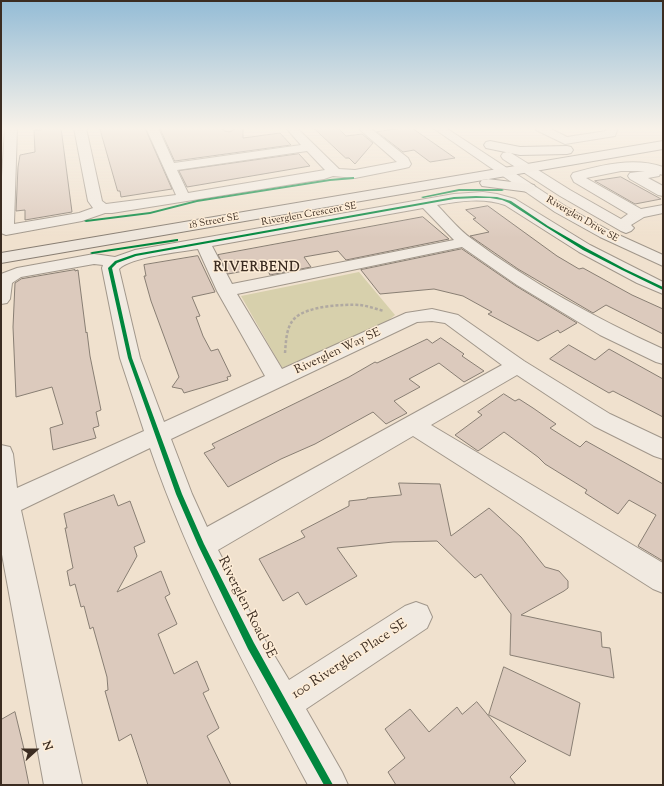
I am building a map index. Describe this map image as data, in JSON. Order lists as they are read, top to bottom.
{
  "streets": {
    "main road": ["18 Street SE"],
    "street": [
      "Riverglen Crescent SE",
      "Riverglen Drive SE",
      "Riverglen Way SE",
      "Riverglen Road SE",
      "100 Riverglen Place SE"
    ]
  },
  "crossings": [
    ["Riverglen Drive SE", "18 Street SE"],
    ["Riverglen Way SE", "Riverglen Road SE"],
    ["Riverglen Road SE", "100 Riverglen Place SE"]
  ],
  "districts": ["RIVERBEND"],
  "north": "right"
}
